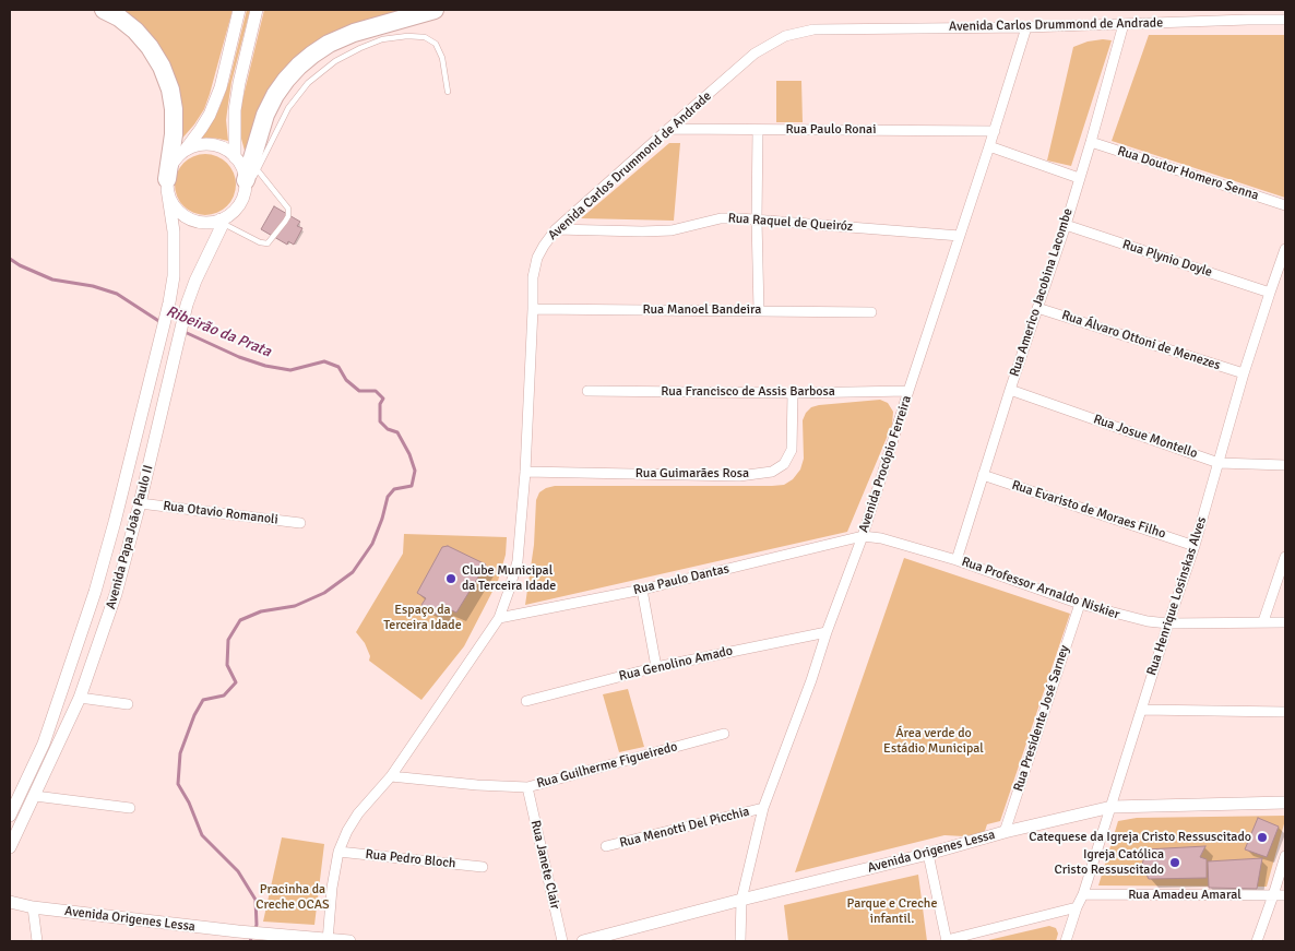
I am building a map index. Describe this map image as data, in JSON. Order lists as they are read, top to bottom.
{
  "streets": {
    "street": [
      "Avenida Carlos Drummond de Andrade",
      "Rua Paulo Ronai",
      "Rua Doutor Homero Senna",
      "Rua Raquel de Queiróz",
      "Rua Plynio Doyle",
      "Rua Americo Jacobina Lacombe",
      "Rua Manoel Bandeira",
      "Rua Álvaro Ottoni de Menezes",
      "Rua Francisco de Assis Barbosa",
      "Rua Josue Montello",
      "Avenida Procópio Ferreira",
      "Rua Guimarães Rosa",
      "Rua Evaristo de Moraes Filho",
      "Rua Otavio Romanoli",
      "Avenida Papa João Paulo II",
      "Rua Paulo Dantas",
      "Rua Professor Arnaldo Niskier",
      "Rua Henrique Losinskas Alves",
      "Rua Genolino Amado",
      "Rua Presidente José Sarney",
      "Rua Guilherme Figueiredo",
      "Rua Menotti Del Picchia",
      "Avenida Origenes Lessa",
      "Rua Pedro Bloch",
      "Rua Janete Clair",
      "Rua Amadeu Amaral"
    ]
  },
  "crossings": [
    ["Avenida Carlos Drummond de Andrade", "Rua Paulo Ronai"],
    ["Avenida Carlos Drummond de Andrade", "Rua Raquel de Queiróz"],
    ["Avenida Carlos Drummond de Andrade", "Rua Americo Jacobina Lacombe"],
    ["Avenida Carlos Drummond de Andrade", "Rua Manoel Bandeira"],
    ["Avenida Carlos Drummond de Andrade", "Avenida Procópio Ferreira"],
    ["Avenida Carlos Drummond de Andrade", "Rua Guimarães Rosa"],
    ["Avenida Carlos Drummond de Andrade", "Rua Paulo Dantas"],
    ["Avenida Carlos Drummond de Andrade", "Rua Guilherme Figueiredo"],
    ["Avenida Carlos Drummond de Andrade", "Avenida Origenes Lessa"],
    ["Avenida Carlos Drummond de Andrade", "Rua Pedro Bloch"],
    ["Rua Paulo Ronai", "Avenida Procópio Ferreira"],
    ["Rua Doutor Homero Senna", "Rua Americo Jacobina Lacombe"],
    ["Rua Raquel de Queiróz", "Avenida Procópio Ferreira"],
    ["Rua Plynio Doyle", "Rua Americo Jacobina Lacombe"],
    ["Rua Plynio Doyle", "Rua Henrique Losinskas Alves"],
    ["Rua Americo Jacobina Lacombe", "Rua Álvaro Ottoni de Menezes"],
    ["Rua Americo Jacobina Lacombe", "Rua Josue Montello"],
    ["Rua Americo Jacobina Lacombe", "Rua Evaristo de Moraes Filho"],
    ["Rua Americo Jacobina Lacombe", "Rua Professor Arnaldo Niskier"],
    ["Rua Álvaro Ottoni de Menezes", "Rua Henrique Losinskas Alves"],
    ["Rua Francisco de Assis Barbosa", "Avenida Procópio Ferreira"],
    ["Rua Francisco de Assis Barbosa", "Rua Guimarães Rosa"],
    ["Rua Josue Montello", "Rua Henrique Losinskas Alves"],
    ["Avenida Procópio Ferreira", "Rua Paulo Dantas"],
    ["Avenida Procópio Ferreira", "Rua Professor Arnaldo Niskier"],
    ["Avenida Procópio Ferreira", "Rua Genolino Amado"],
    ["Avenida Procópio Ferreira", "Rua Menotti Del Picchia"],
    ["Avenida Procópio Ferreira", "Avenida Origenes Lessa"],
    ["Rua Evaristo de Moraes Filho", "Rua Henrique Losinskas Alves"],
    ["Rua Otavio Romanoli", "Avenida Papa João Paulo II"],
    ["Rua Paulo Dantas", "Rua Professor Arnaldo Niskier"],
    ["Rua Professor Arnaldo Niskier", "Rua Henrique Losinskas Alves"],
    ["Rua Professor Arnaldo Niskier", "Rua Presidente José Sarney"],
    ["Rua Henrique Losinskas Alves", "Avenida Origenes Lessa"],
    ["Rua Henrique Losinskas Alves", "Rua Amadeu Amaral"],
    ["Rua Presidente José Sarney", "Avenida Origenes Lessa"],
    ["Rua Guilherme Figueiredo", "Rua Janete Clair"]
  ],
  "water": ["Ribeirão da Prata"],
  "parks": [
    "Espaço da Terceira Idade",
    "Área verde do Estádio Municipal",
    "Pracinha da Creche OCAS",
    "Parque e Creche infantil."
  ],
  "places": ["Clube Municipal da Terceira Idade", "Catequese da Igreja Cristo Ressuscitado", "Igreja Católica Cristo Ressuscitado"]
}
